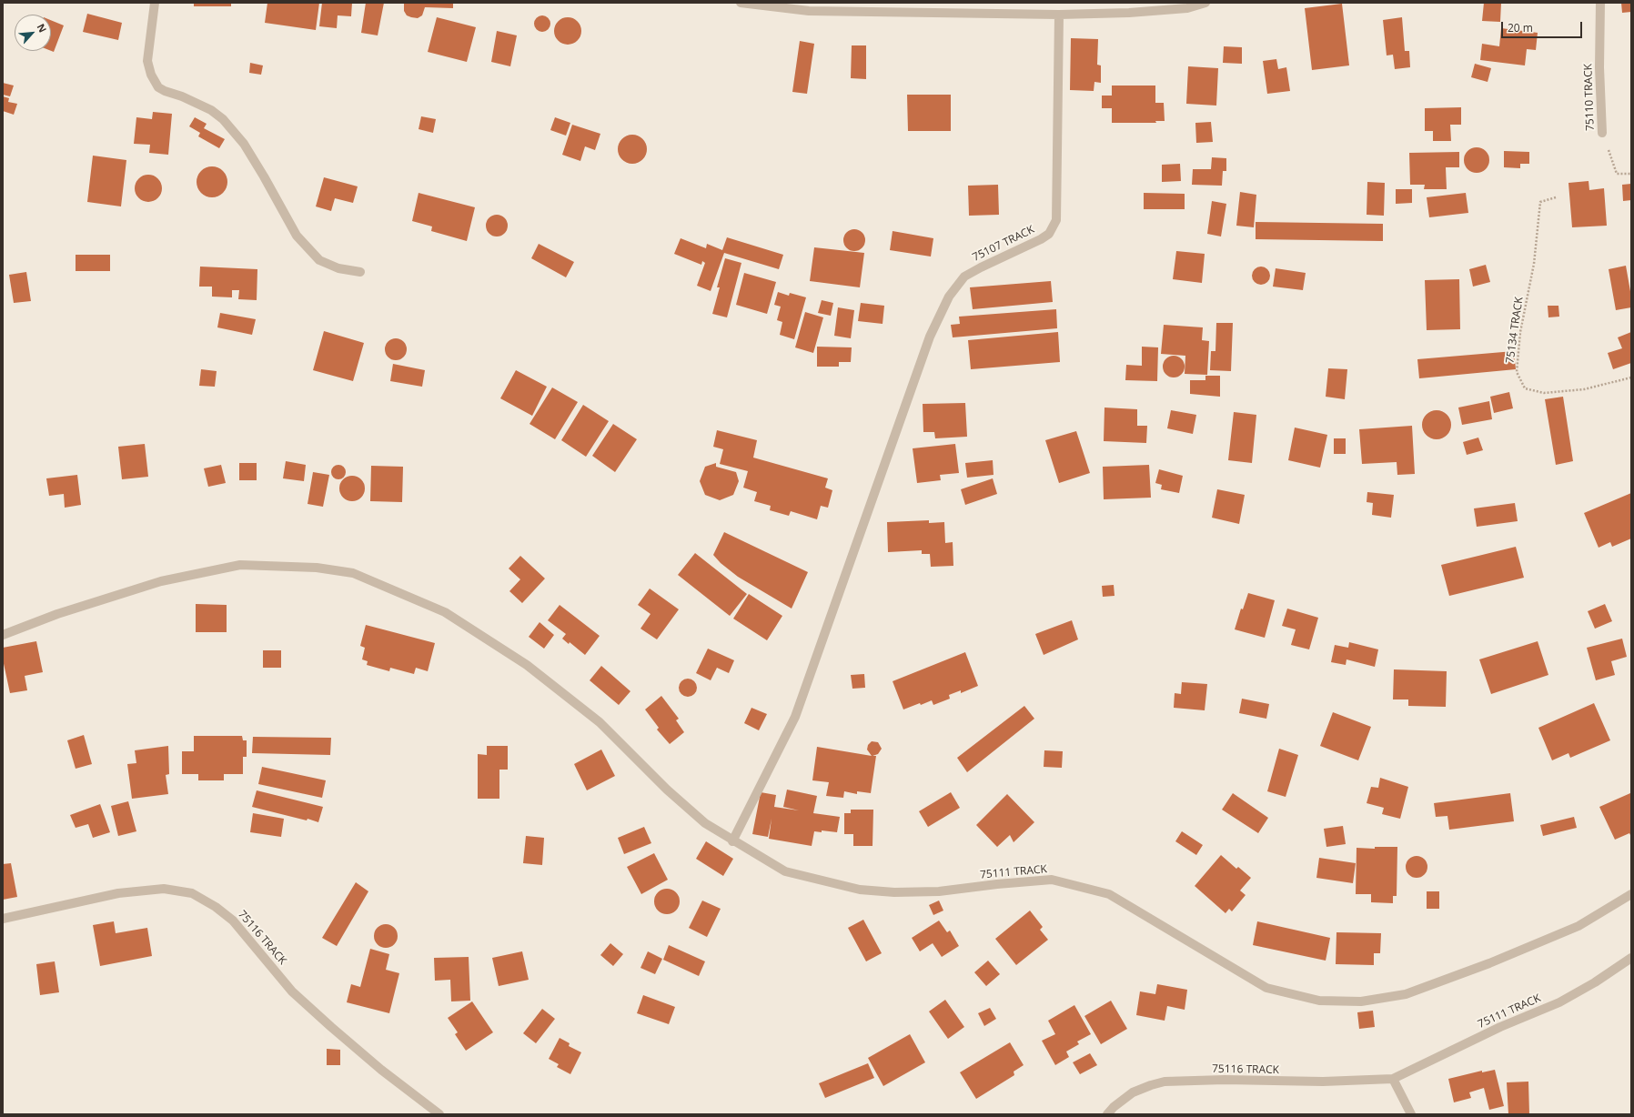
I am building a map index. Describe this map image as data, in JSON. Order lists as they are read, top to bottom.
{
  "streets": {
    "street": [
      "75110 TRACK",
      "75107 TRACK",
      "75111 TRACK",
      "75116 TRACK"
    ],
    "path": ["75134 TRACK"]
  },
  "crossings": [
    ["75107 TRACK", "75111 TRACK"],
    ["75111 TRACK", "75116 TRACK"]
  ],
  "scale_bar": "20 m",
  "north": "top right"
}
